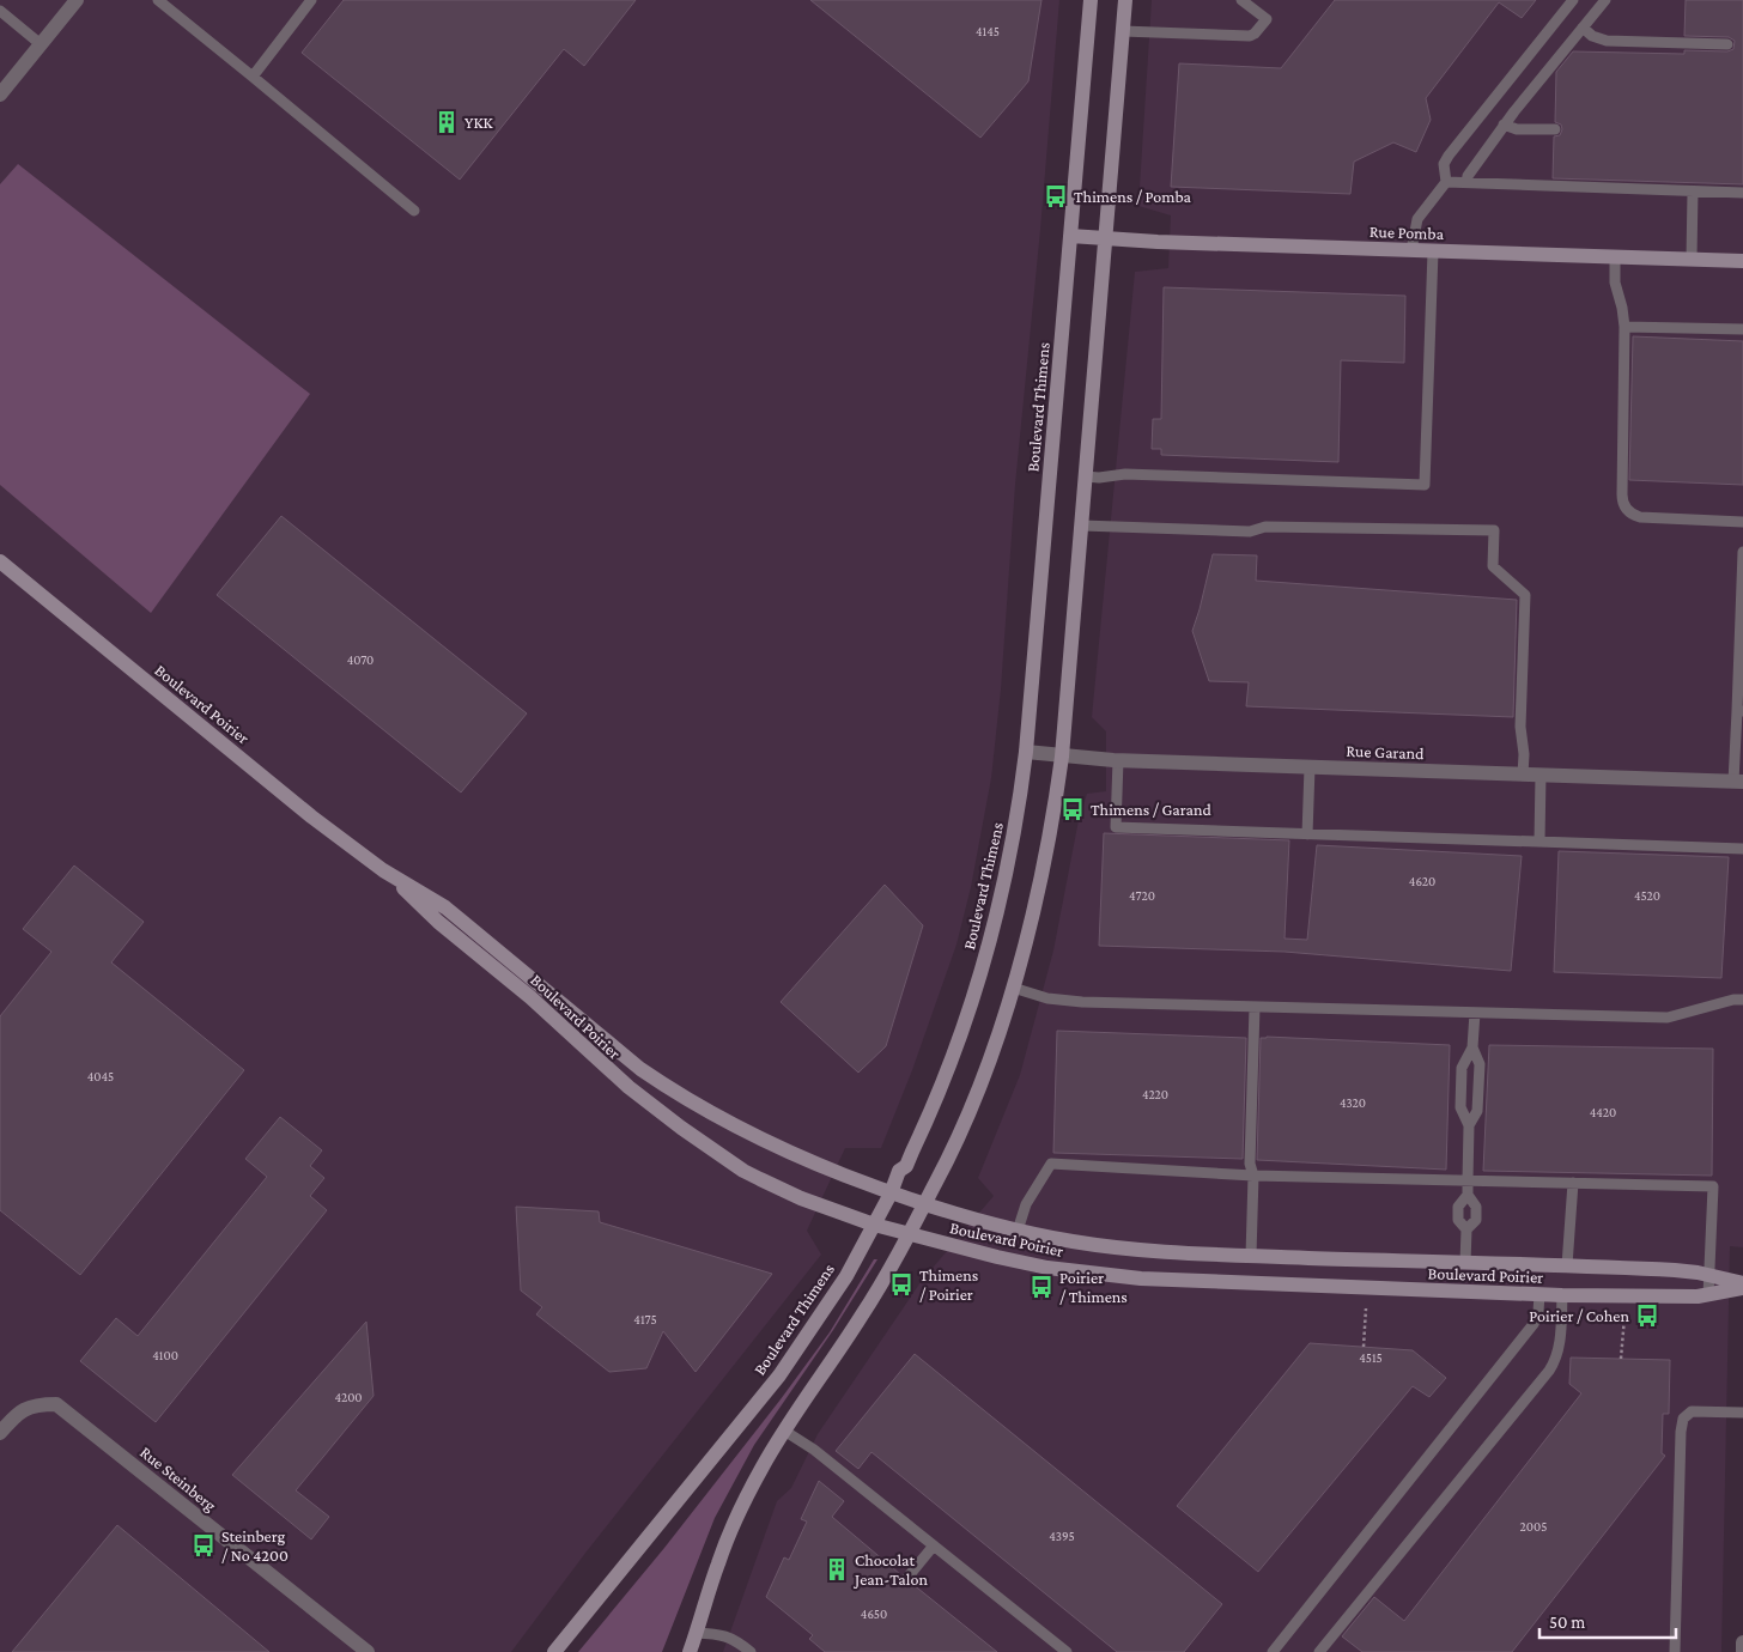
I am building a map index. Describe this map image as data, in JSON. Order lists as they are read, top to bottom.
{
  "streets": {
    "street": [
      "Rue Pomba",
      "Boulevard Thimens",
      "Boulevard Poirier",
      "Rue Garand",
      "Rue Steinberg"
    ]
  },
  "crossings": [
    ["Rue Pomba", "Boulevard Thimens"],
    ["Boulevard Thimens", "Boulevard Poirier"],
    ["Boulevard Thimens", "Rue Garand"]
  ],
  "places": {
    "building": ["YKK", "Chocolat Jean-Talon"],
    "bus stop": [
      "Thimens / Pomba",
      "Thimens / Garand",
      "Thimens / Poirier",
      "Poirier / Thimens",
      "Poirier / Cohen",
      "Steinberg / No 4200"
    ]
  },
  "house_numbers": [
    "4145",
    "4070",
    "4620",
    "4720",
    "4520",
    "4045",
    "4220",
    "4320",
    "4420",
    "4175",
    "4100",
    "4515",
    "4200",
    "2005",
    "4395",
    "4650"
  ],
  "scale_bar": "50 m"
}
